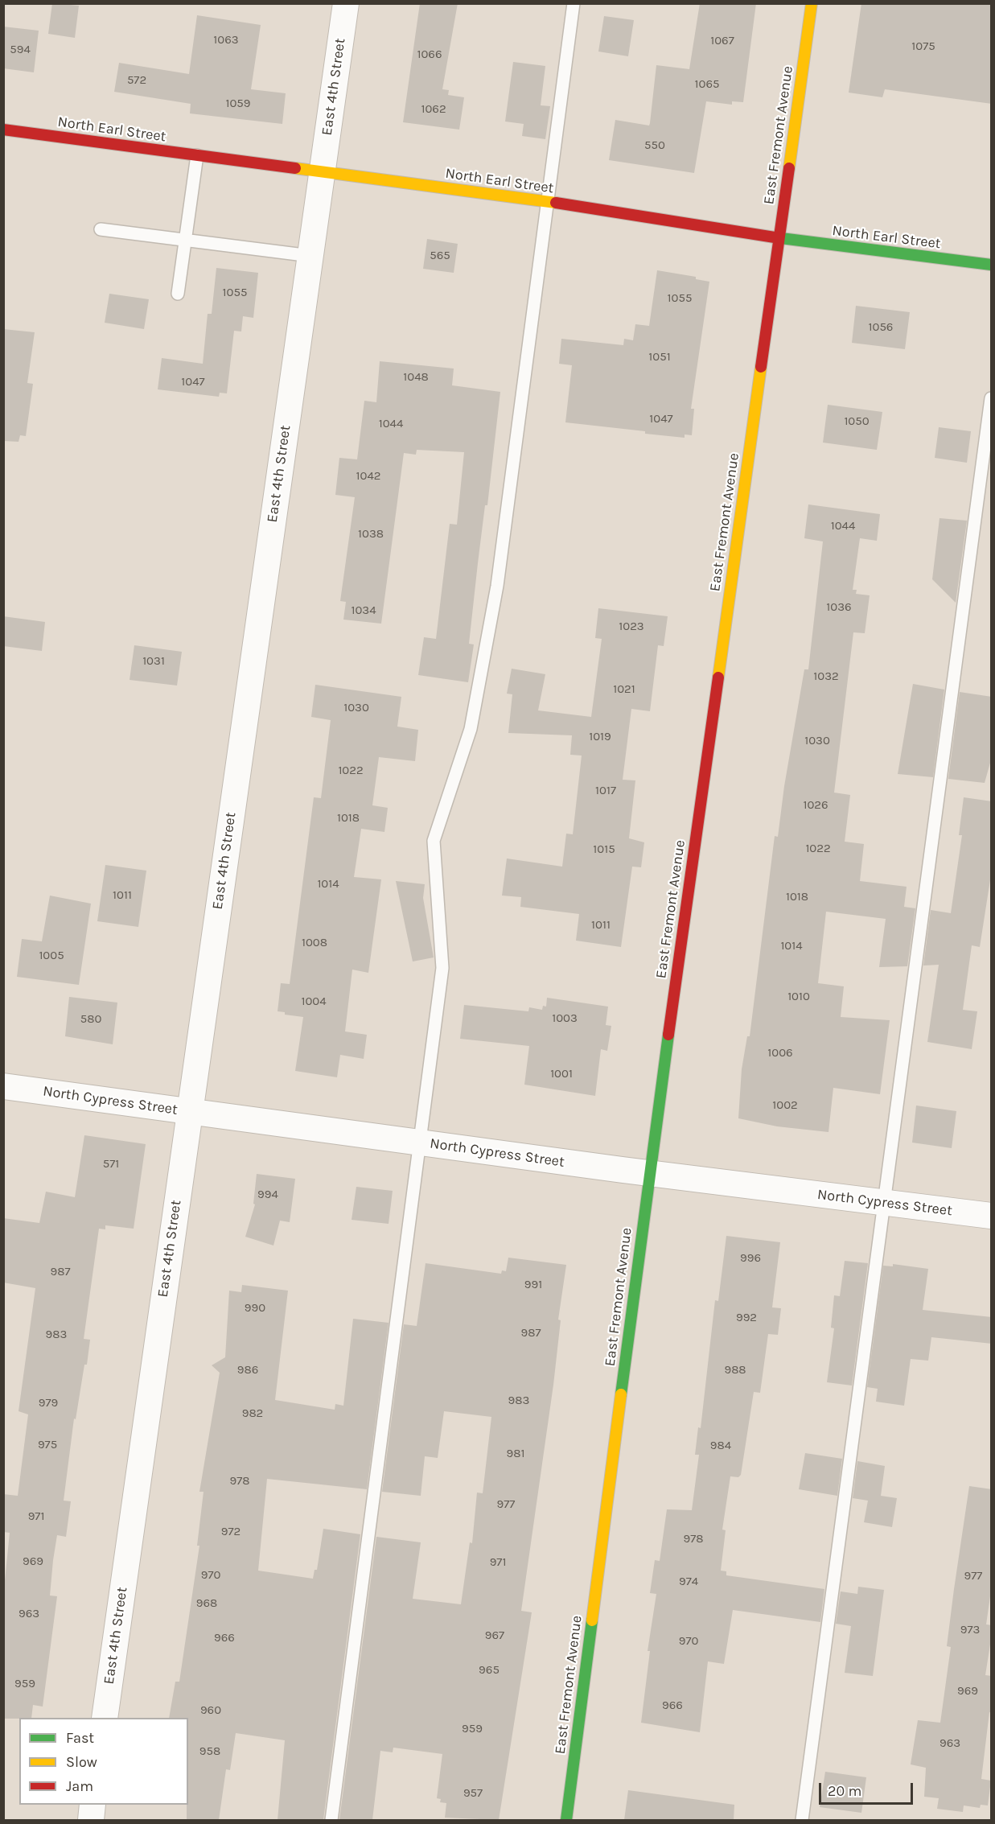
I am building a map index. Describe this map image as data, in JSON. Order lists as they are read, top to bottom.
{
  "streets": {
    "street": [
      "East 4th Street",
      "North Earl Street",
      "East Fremont Avenue",
      "North Cypress Street"
    ]
  },
  "crossings": [
    ["East 4th Street", "North Earl Street"],
    ["East 4th Street", "North Cypress Street"],
    ["North Earl Street", "East Fremont Avenue"],
    ["East Fremont Avenue", "North Cypress Street"]
  ],
  "house_numbers": [
    "1063",
    "1067",
    "1075",
    "594",
    "1066",
    "572",
    "1065",
    "1059",
    "1062",
    "550",
    "565",
    "1055",
    "1055",
    "1056",
    "1051",
    "1048",
    "1047",
    "1047",
    "1050",
    "1044",
    "1042",
    "1044",
    "1038",
    "1036",
    "1034",
    "1023",
    "1031",
    "1032",
    "1021",
    "1030",
    "1019",
    "1030",
    "1022",
    "1017",
    "1026",
    "1018",
    "1022",
    "1015",
    "1014",
    "1011",
    "1018",
    "1011",
    "1008",
    "1014",
    "1005",
    "1010",
    "1004",
    "1003",
    "580",
    "1006",
    "1001",
    "1002",
    "571",
    "994",
    "996",
    "987",
    "991",
    "990",
    "992",
    "987",
    "983",
    "986",
    "988",
    "983",
    "979",
    "982",
    "975",
    "984",
    "981",
    "978",
    "977",
    "971",
    "972",
    "978",
    "969",
    "971",
    "970",
    "977",
    "974",
    "968",
    "963",
    "973",
    "967",
    "966",
    "970",
    "965",
    "959",
    "969",
    "966",
    "960",
    "959",
    "963",
    "958",
    "957"
  ],
  "legend": ["Fast", "Slow", "Jam"],
  "scale_bar": "20 m"
}
